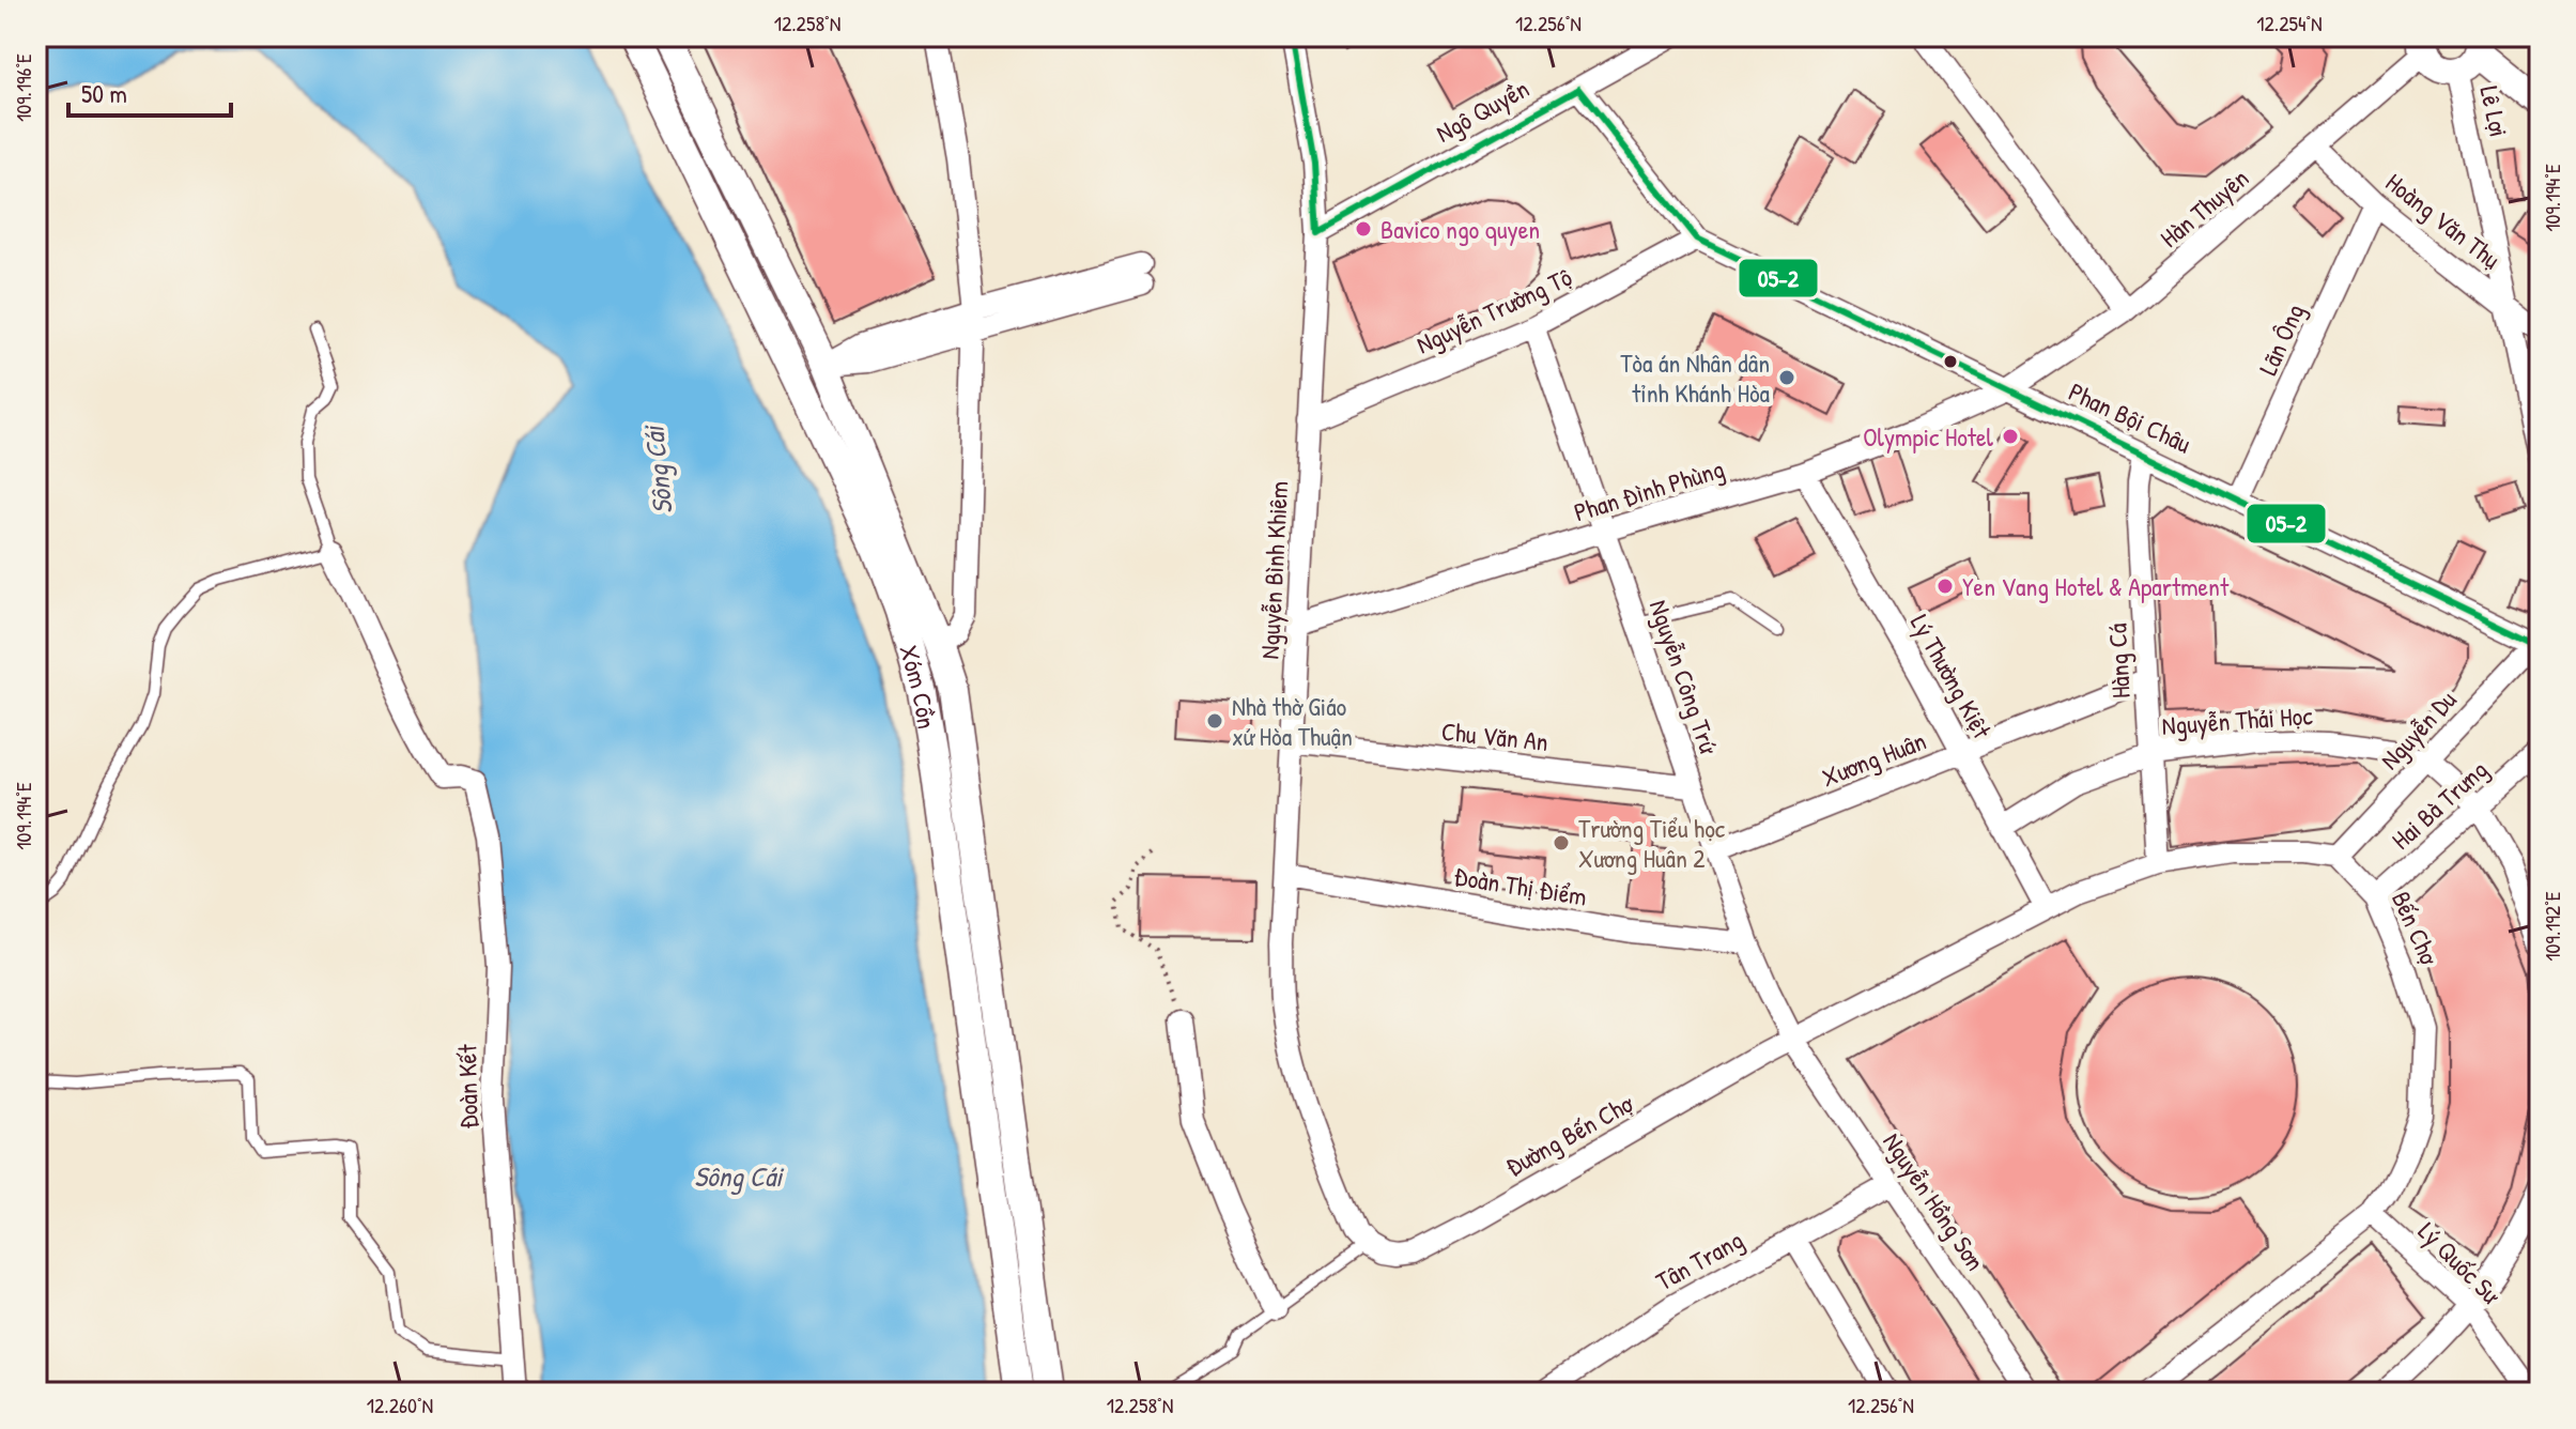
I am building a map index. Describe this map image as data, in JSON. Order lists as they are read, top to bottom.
{
  "streets": {
    "street": [
      "Ngô Quyền",
      "Lê Lợi",
      "Hàn Thuyên",
      "Hoàng Văn Thụ",
      "Nguyễn Trường Tộ",
      "Lãn Ông",
      "Phan Bội Châu",
      "Phan Đình Phùng",
      "Nguyễn Bình Khiêm",
      "Hàng Cá",
      "Nguyễn Công Trứ",
      "Lý Thường Kiệt",
      "Xóm Cồn",
      "Nguyễn Thái Học",
      "Nguyễn Du",
      "Chu Văn An",
      "Xương Huân",
      "Hai Bà Trưng",
      "Đoàn Thị Điểm",
      "Bến Chợ",
      "Đoàn Kết",
      "Đường Bến Chợ",
      "Nguyễn Hồng Sơn",
      "Tân Trang",
      "Lý Quốc Sư"
    ]
  },
  "crossings": [
    ["Ngô Quyền", "Nguyễn Bình Khiêm"],
    ["Lê Lợi", "Hoàng Văn Thụ"],
    ["Hàn Thuyên", "Hoàng Văn Thụ"],
    ["Hàn Thuyên", "Phan Bội Châu"],
    ["Hàn Thuyên", "Phan Đình Phùng"],
    ["Hoàng Văn Thụ", "Lãn Ông"],
    ["Nguyễn Trường Tộ", "Phan Bội Châu"],
    ["Nguyễn Trường Tộ", "Nguyễn Bình Khiêm"],
    ["Nguyễn Trường Tộ", "Nguyễn Công Trứ"],
    ["Lãn Ông", "Phan Bội Châu"],
    ["Phan Bội Châu", "Phan Đình Phùng"],
    ["Phan Bội Châu", "Hàng Cá"],
    ["Phan Bội Châu", "Nguyễn Du"],
    ["Phan Đình Phùng", "Nguyễn Bình Khiêm"],
    ["Phan Đình Phùng", "Nguyễn Công Trứ"],
    ["Phan Đình Phùng", "Lý Thường Kiệt"],
    ["Nguyễn Bình Khiêm", "Chu Văn An"],
    ["Nguyễn Bình Khiêm", "Đoàn Thị Điểm"],
    ["Nguyễn Bình Khiêm", "Đường Bến Chợ"],
    ["Hàng Cá", "Nguyễn Thái Học"],
    ["Hàng Cá", "Xương Huân"],
    ["Nguyễn Công Trứ", "Chu Văn An"],
    ["Nguyễn Công Trứ", "Xương Huân"],
    ["Nguyễn Công Trứ", "Đoàn Thị Điểm"],
    ["Nguyễn Công Trứ", "Đường Bến Chợ"],
    ["Nguyễn Công Trứ", "Nguyễn Hồng Sơn"],
    ["Lý Thường Kiệt", "Nguyễn Thái Học"],
    ["Lý Thường Kiệt", "Xương Huân"],
    ["Nguyễn Thái Học", "Nguyễn Du"],
    ["Nguyễn Thái Học", "Hai Bà Trưng"],
    ["Nguyễn Du", "Bến Chợ"],
    ["Hai Bà Trưng", "Bến Chợ"],
    ["Bến Chợ", "Lý Quốc Sư"],
    ["Đường Bến Chợ", "Nguyễn Hồng Sơn"],
    ["Nguyễn Hồng Sơn", "Tân Trang"]
  ],
  "water": ["Sông Cái"],
  "places": [
    "Bavico ngo quyen",
    "Tòa án Nhân dân tỉnh Khánh Hòa",
    "Olympic Hotel",
    "Yen Vang Hotel & Apartment",
    "Nhà thờ Giáo xứ Hòa Thuận",
    "Trường Tiểu học Xương Huân 2"
  ],
  "lines": ["transit line 05-2"],
  "scale_bar": "50 m",
  "coordinates": [
    "12.258°N",
    "12.256°N",
    "12.254°N",
    "109.196°E",
    "109.194°E",
    "109.192°E",
    "12.260°N"
  ]
}
